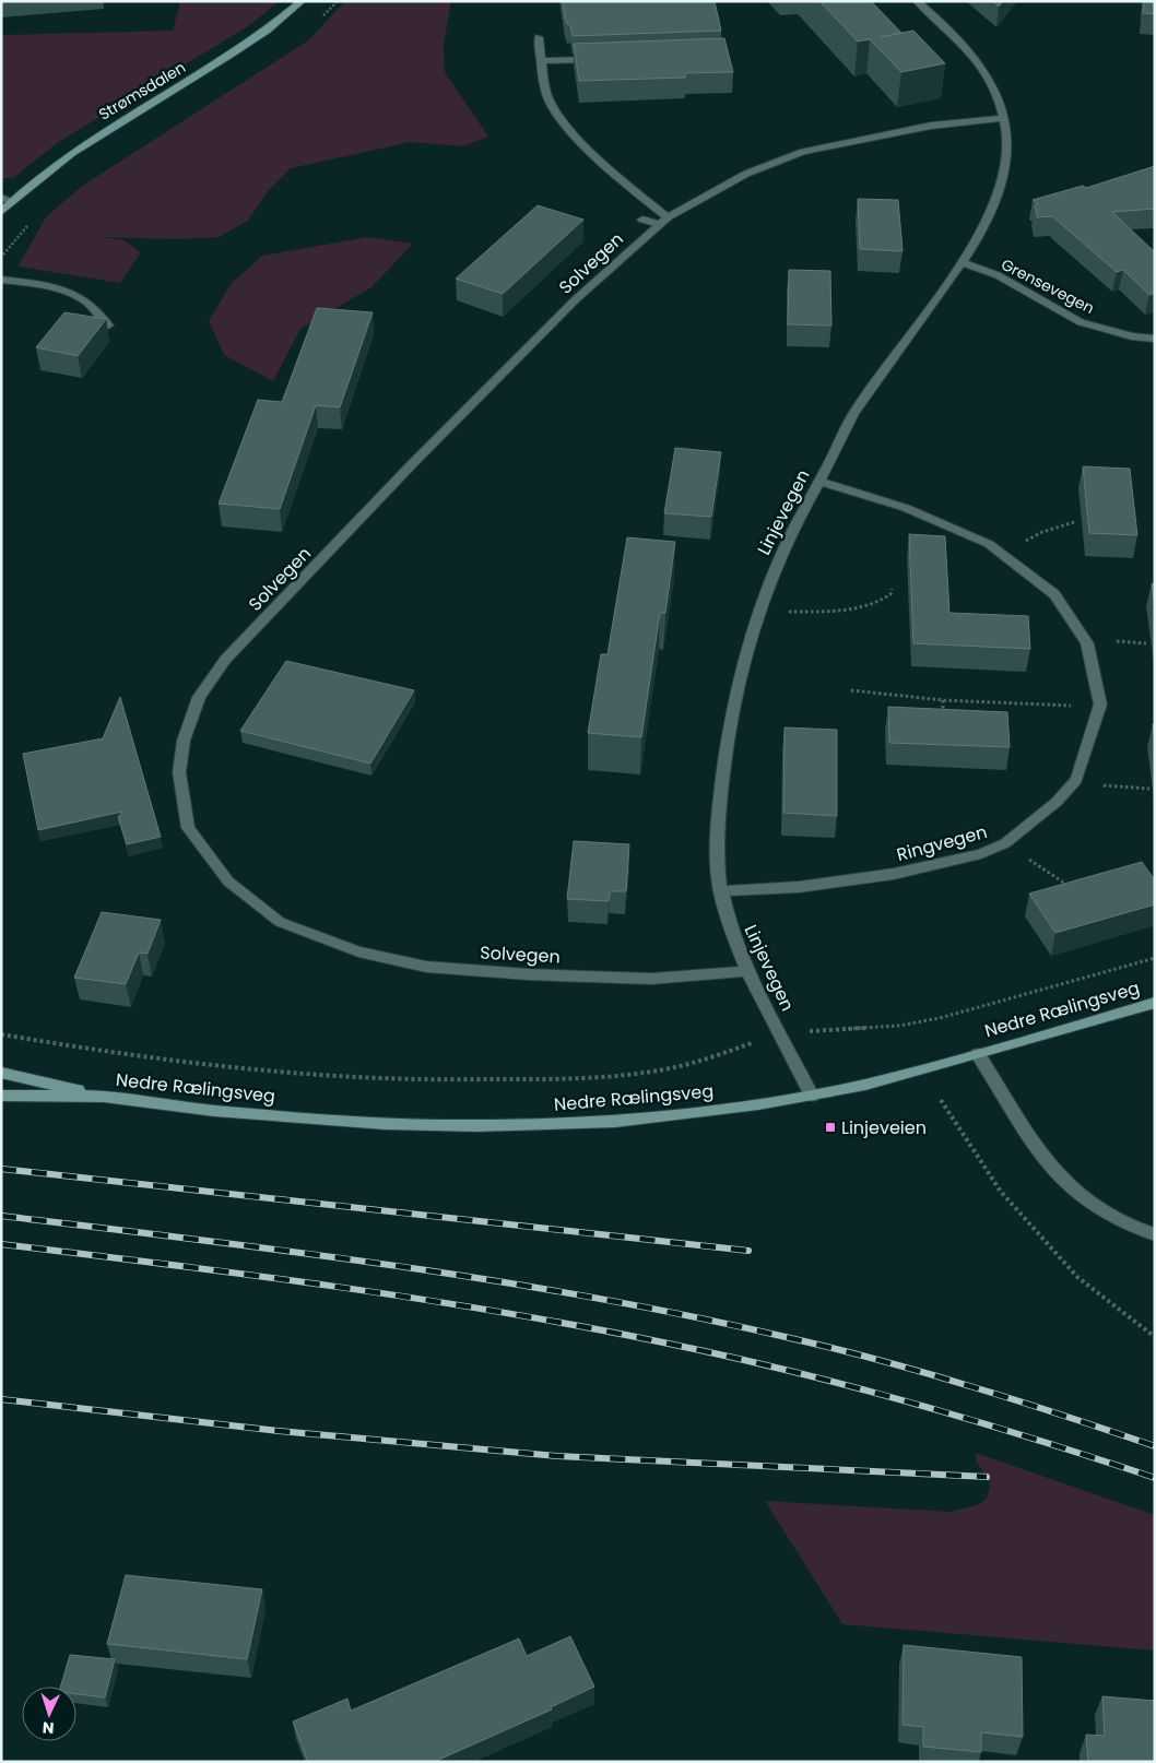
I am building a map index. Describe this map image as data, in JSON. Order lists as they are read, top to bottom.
{
  "streets": {
    "main road": ["Strømsdalen", "Nedre Rælingsveg"],
    "street": [
      "Solvegen",
      "Grensevegen",
      "Linjevegen",
      "Ringvegen"
    ]
  },
  "crossings": [
    ["Solvegen", "Linjevegen"],
    ["Grensevegen", "Linjevegen"],
    ["Linjevegen", "Ringvegen"],
    ["Linjevegen", "Nedre Rælingsveg"]
  ],
  "places": {
    "transit": ["Linjeveien"]
  },
  "north": "bottom"
}
